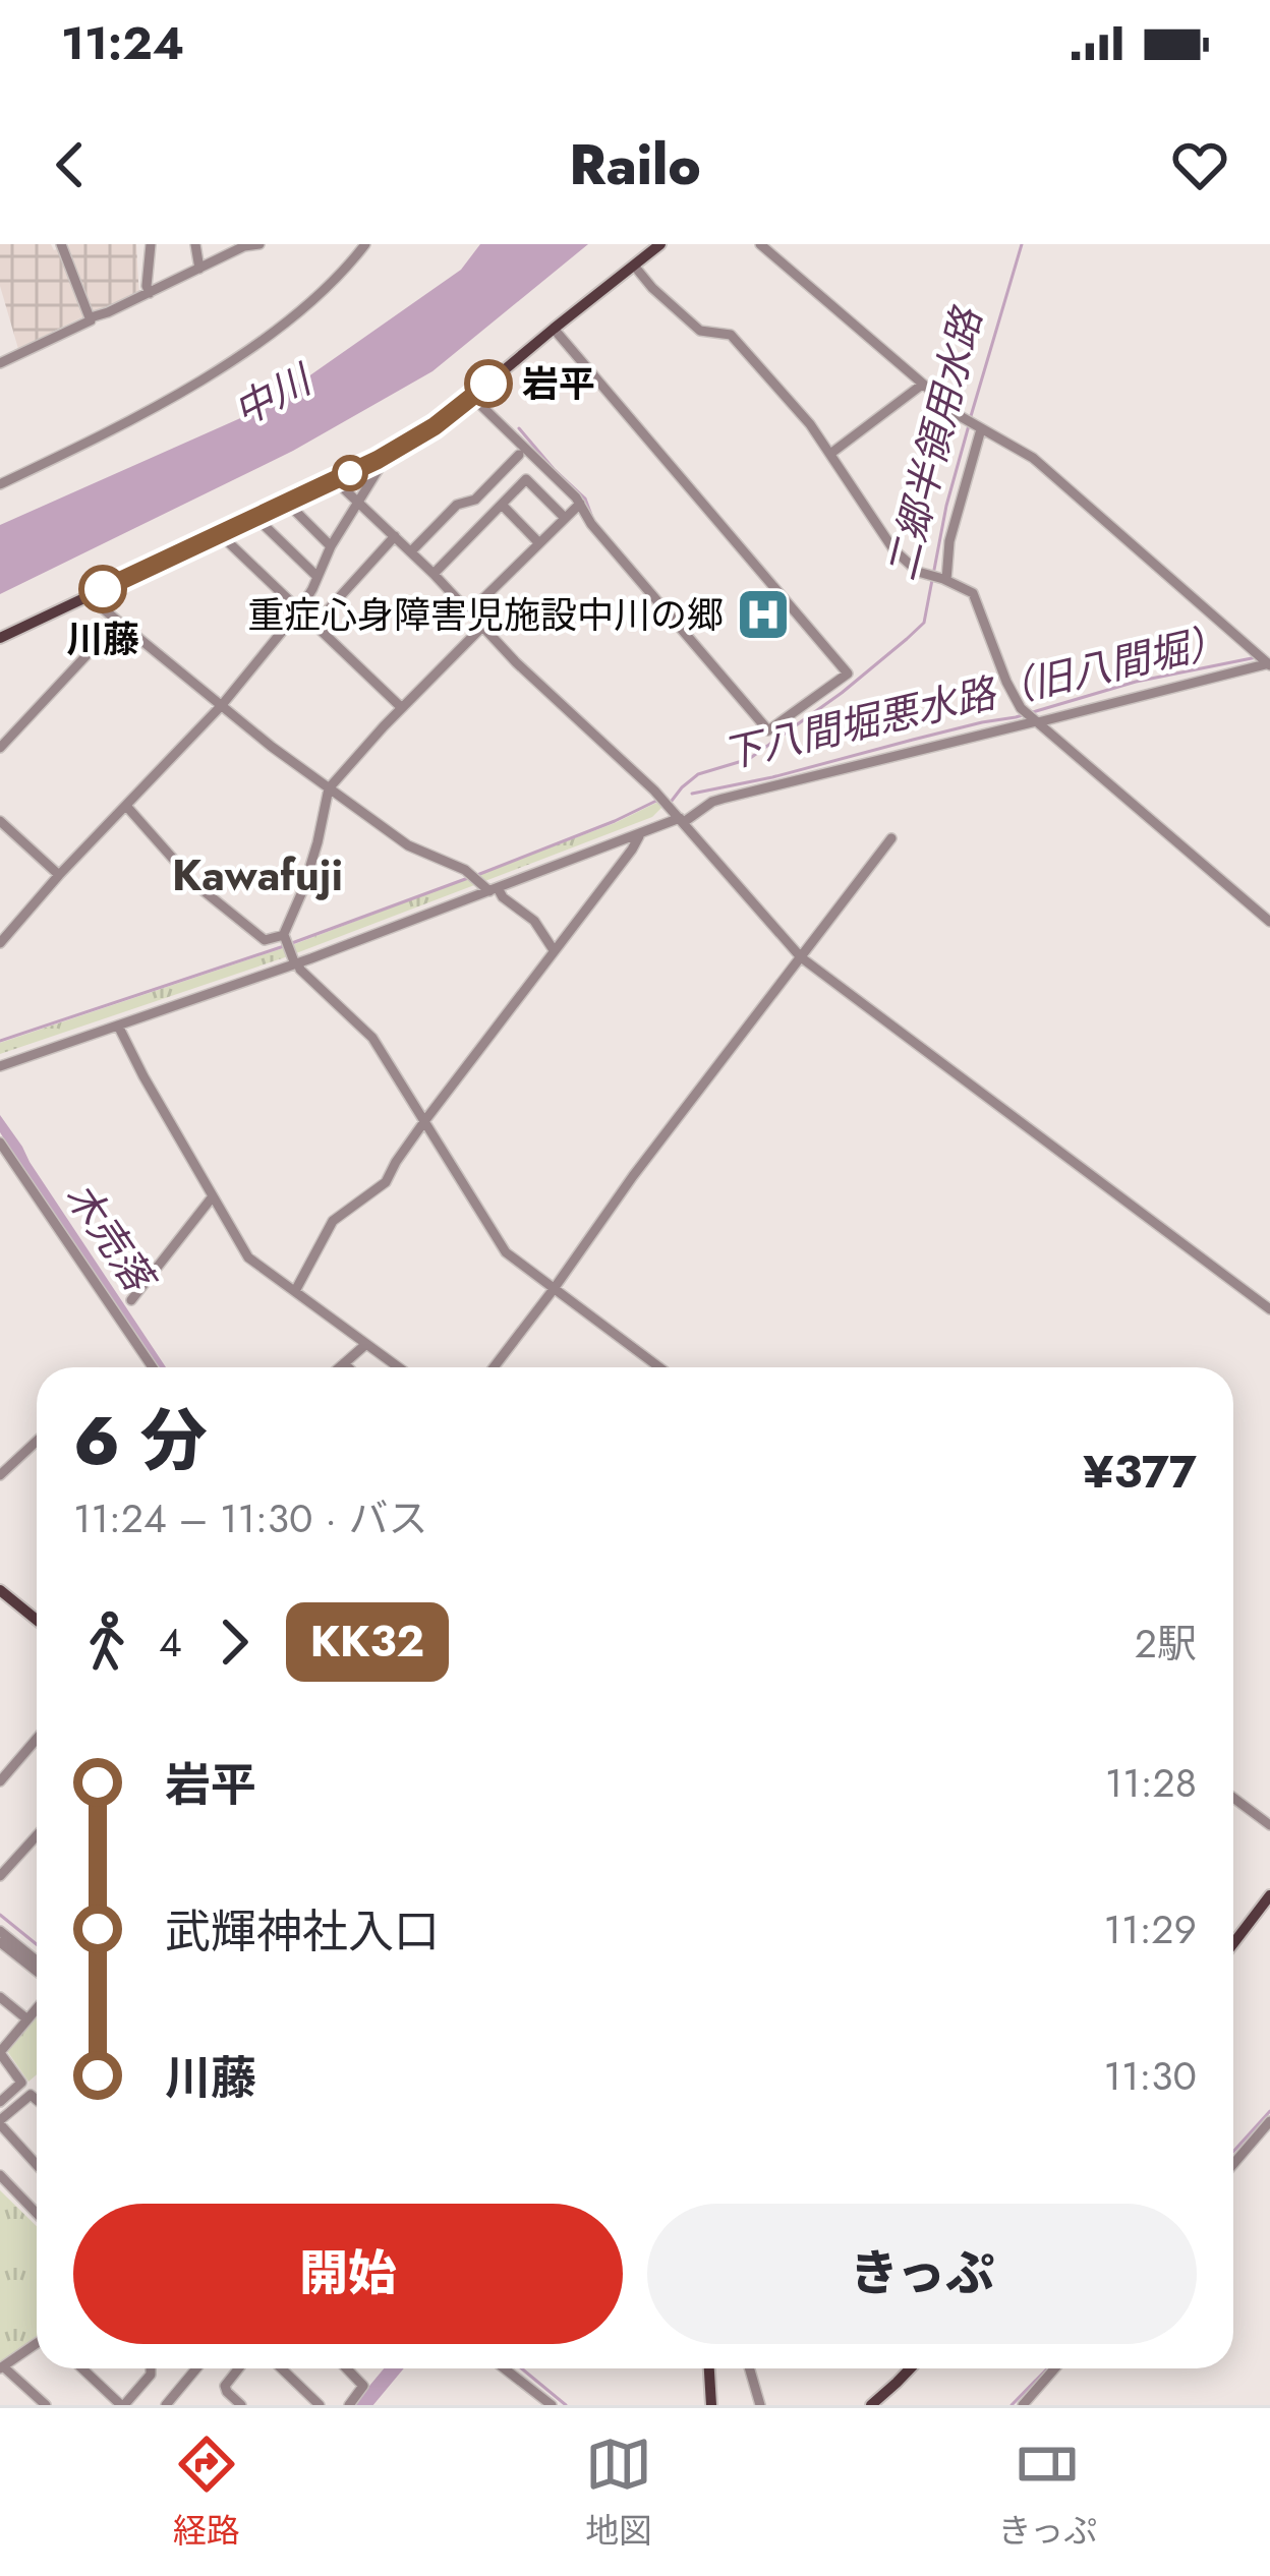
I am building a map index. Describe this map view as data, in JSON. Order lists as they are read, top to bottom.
{
  "districts": ["Kawafuji"],
  "water": [
    "中川",
    "二郷半領用水路",
    "下八間堀悪水路（旧八間堀）",
    "木売落"
  ],
  "places": {
    "other": ["岩平", "川藤"],
    "hospital": ["重症心身障害児施設中川の郷"]
  },
  "lines": ["bus line KK32"],
  "page": {
    "status": "11:24",
    "header": "Railo",
    "heading": ["6 分", "11:24 – 11:30 · バス", "¥377"],
    "legs": ["4", "KK32", "2駅"],
    "list": [
      {
        "name": "岩平",
        "value": "11:28"
      },
      {
        "name": "武輝神社入口",
        "value": "11:29"
      },
      {
        "name": "川藤",
        "value": "11:30"
      }
    ],
    "buttons": ["開始", "きっぷ"],
    "tabs": ["経路", "地図", "きっぷ"]
  }
}
